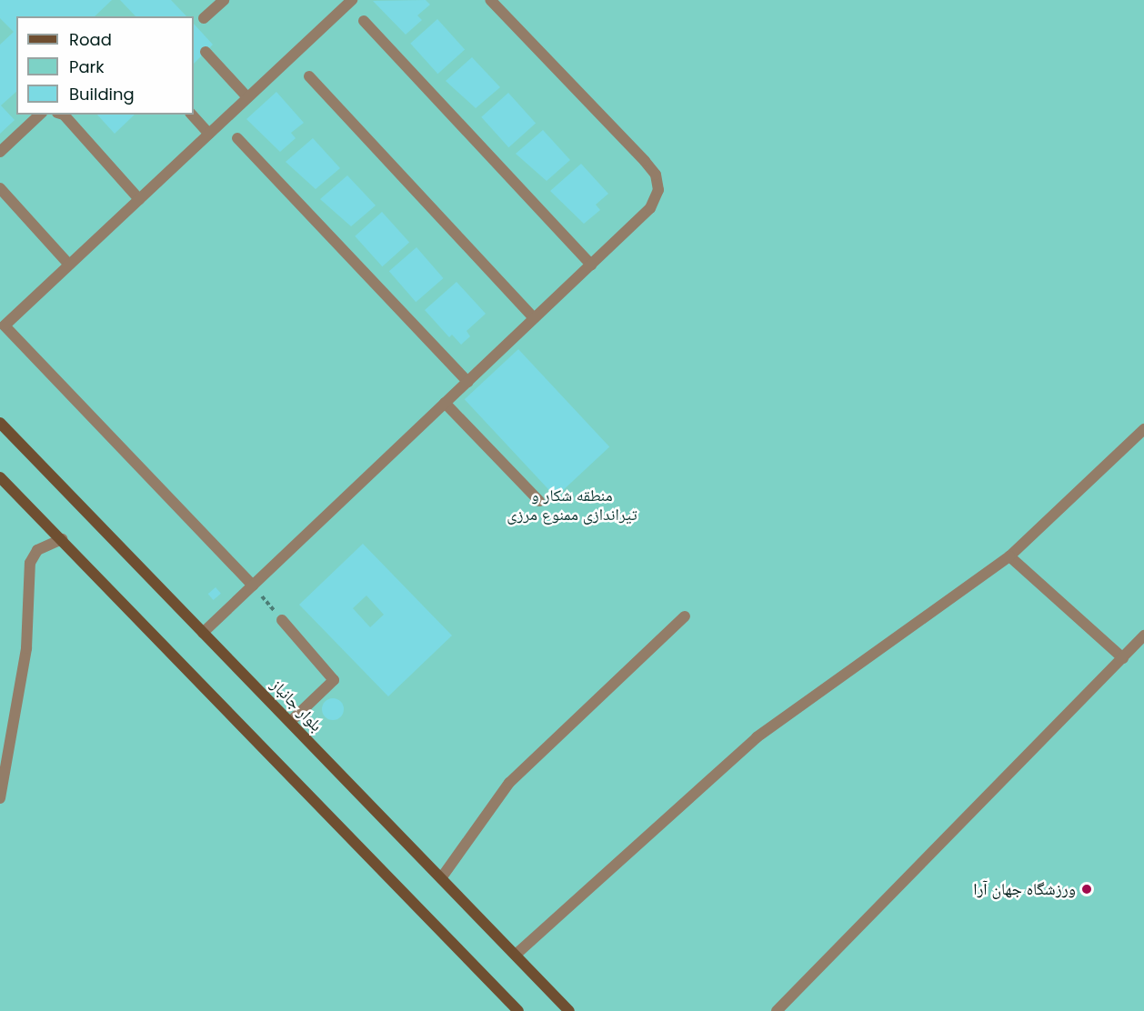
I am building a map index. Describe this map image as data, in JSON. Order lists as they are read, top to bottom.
{
  "streets": {
    "main road": ["بلوار جانباز"]
  },
  "parks": ["منطقه شکار و تیراندازی ممنوع مرزی"],
  "places": ["ورزشگاه جهان آرا"],
  "legend": ["Road", "Park", "Building"]
}
